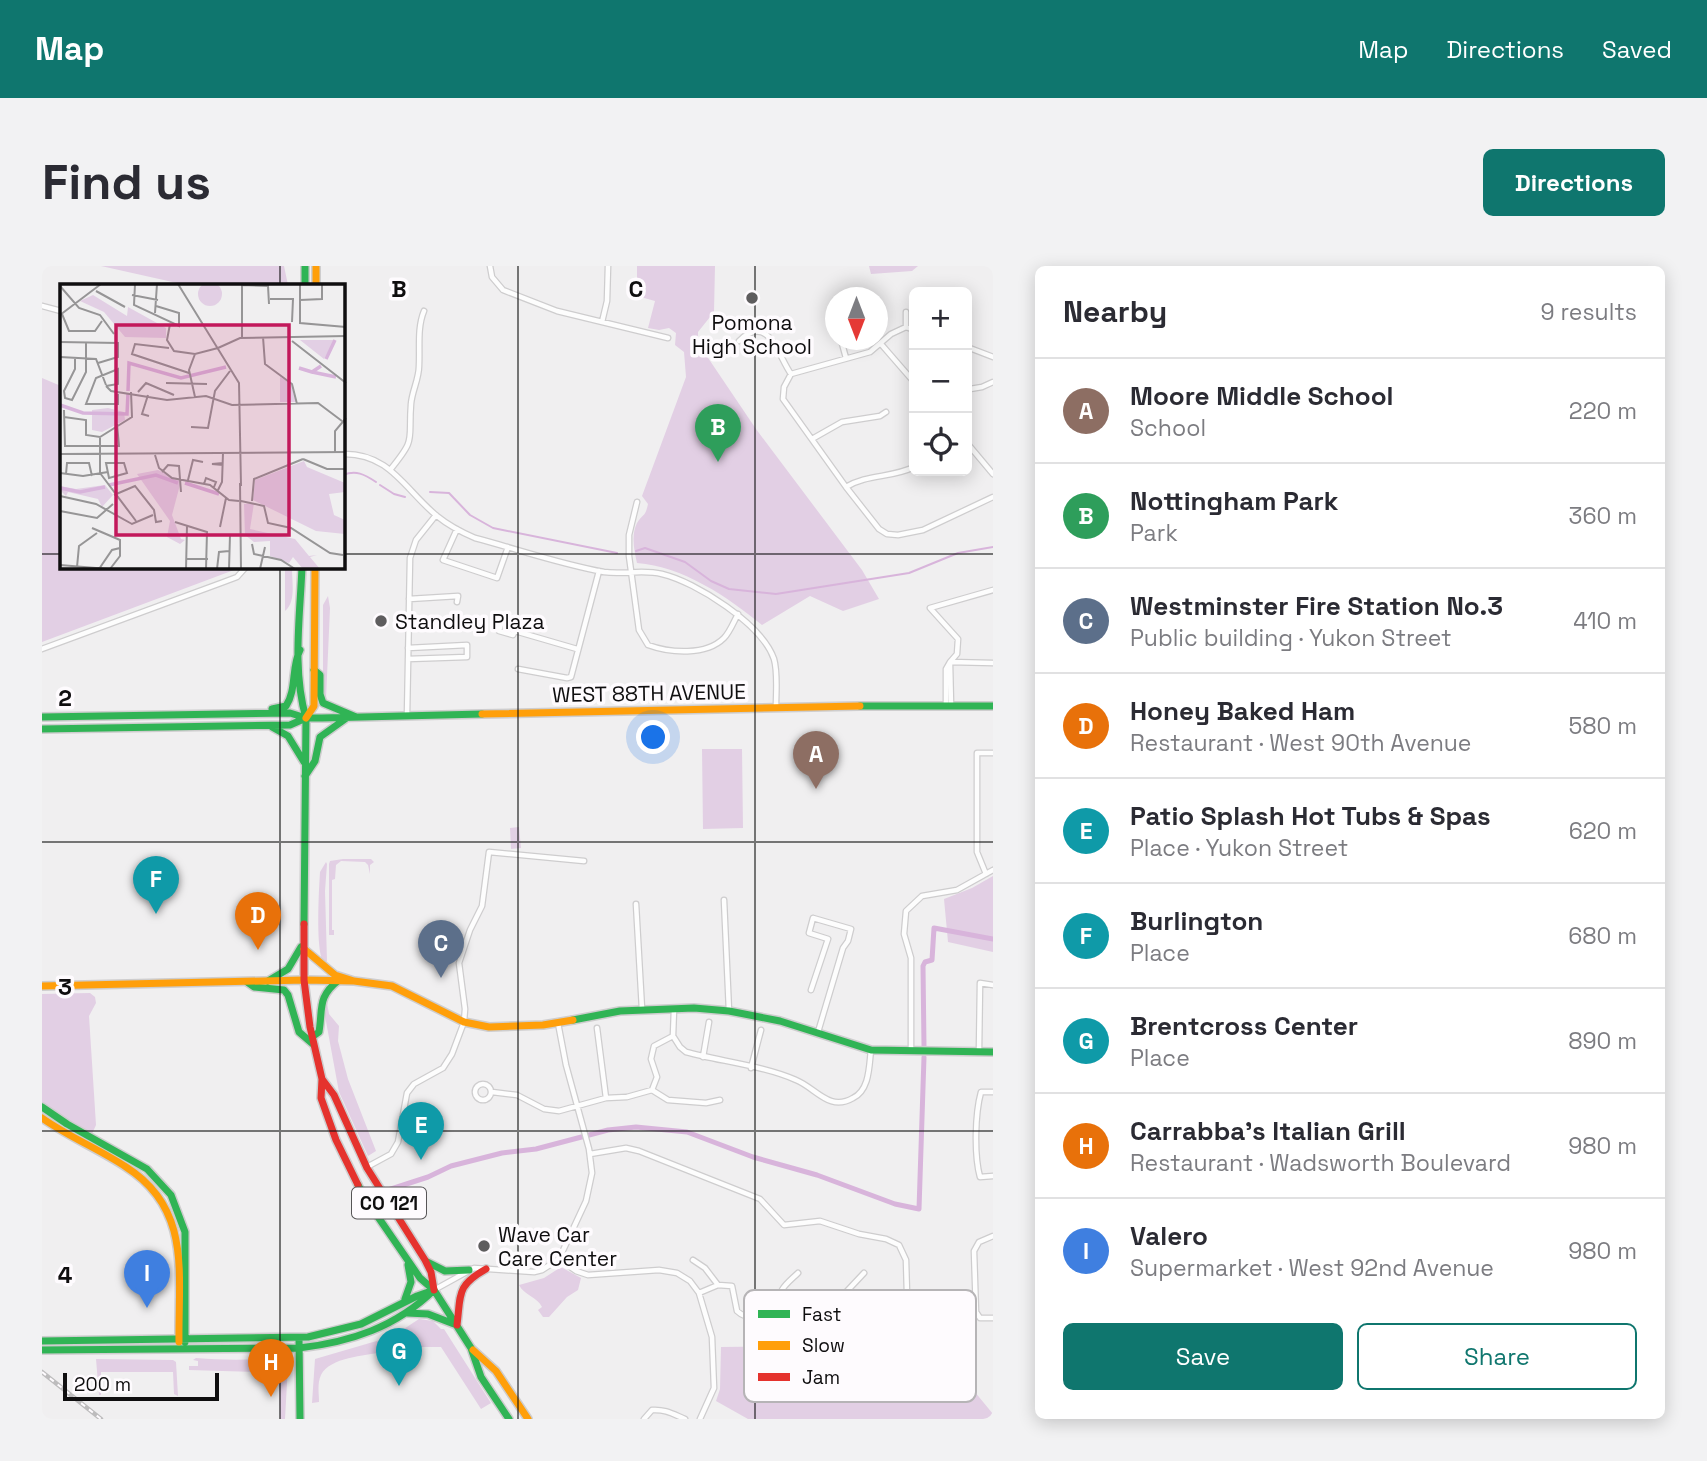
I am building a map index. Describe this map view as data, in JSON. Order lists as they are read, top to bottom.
{
  "streets": {
    "main road": ["WEST 88TH AVENUE", "CO 121"]
  },
  "crossings": [
    ["WEST 88TH AVENUE", "CO 121"]
  ],
  "places": ["Pomona High School", "Standley Plaza", "Wave Car Care Center"],
  "legend": ["Fast", "Slow", "Jam"],
  "scale_bar": "200 m",
  "north": "bottom",
  "page": {
    "header": "Map",
    "nav": ["Map", "Directions", "Saved"],
    "buttons": [
      "Directions",
      ["Save", "Share"]
    ],
    "title": "Find us",
    "heading": ["Nearby", "9 results"],
    "map_buttons": ["+", "−"],
    "list": [
      {
        "mark": "A",
        "name": "Moore Middle School",
        "note": "School",
        "value": "220 m"
      },
      {
        "mark": "B",
        "name": "Nottingham Park",
        "note": "Park",
        "value": "360 m"
      },
      {
        "mark": "C",
        "name": "Westminster Fire Station No.3",
        "note": "Public building · Yukon Street",
        "value": "410 m"
      },
      {
        "mark": "D",
        "name": "Honey Baked Ham",
        "note": "Restaurant · West 90th Avenue",
        "value": "580 m"
      },
      {
        "mark": "E",
        "name": "Patio Splash Hot Tubs & Spas",
        "note": "Place · Yukon Street",
        "value": "620 m"
      },
      {
        "mark": "F",
        "name": "Burlington",
        "note": "Place",
        "value": "680 m"
      },
      {
        "mark": "G",
        "name": "Brentcross Center",
        "note": "Place",
        "value": "890 m"
      },
      {
        "mark": "H",
        "name": "Carrabba's Italian Grill",
        "note": "Restaurant · Wadsworth Boulevard",
        "value": "980 m"
      },
      {
        "mark": "I",
        "name": "Valero",
        "note": "Supermarket · West 92nd Avenue",
        "value": "980 m"
      }
    ],
    "pins": [
      "B",
      "A",
      "F",
      "D",
      "C",
      "E",
      "I",
      "G",
      "H"
    ],
    "scale": "200 m"
  },
  "grid": {
    "columns": ["B", "C"],
    "rows": ["2", "3", "4"]
  }
}
